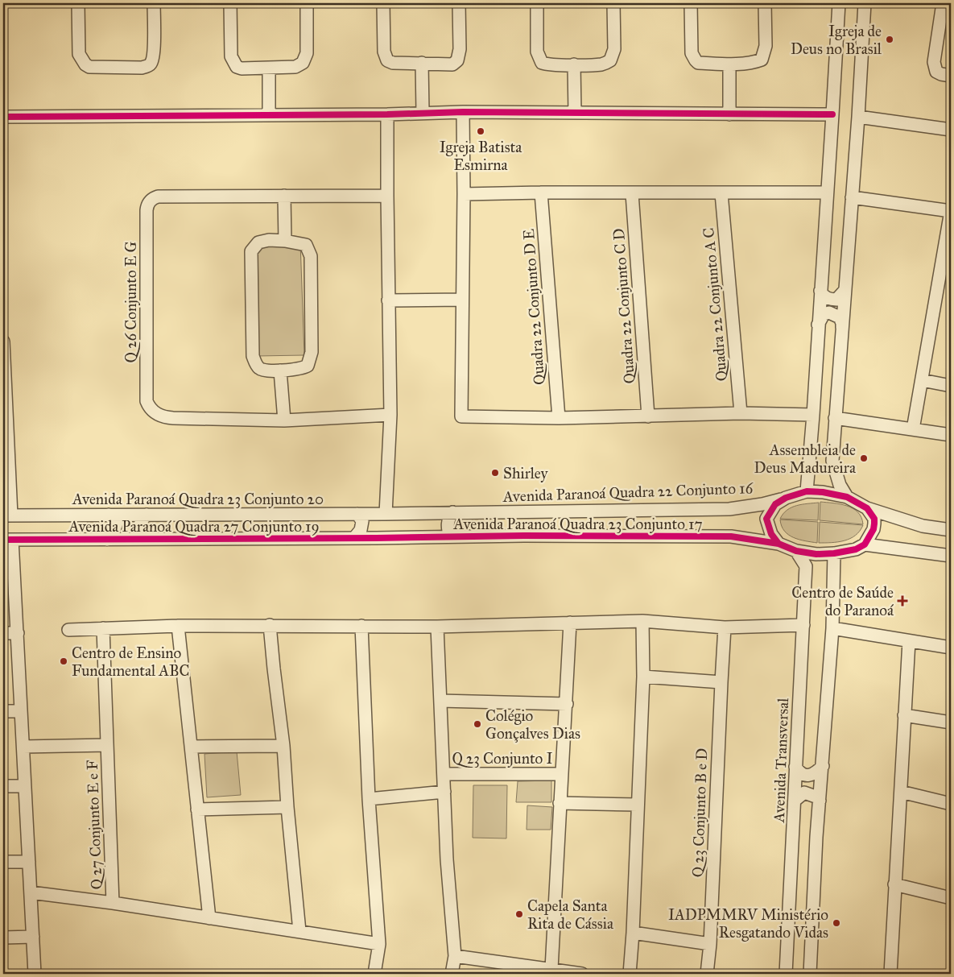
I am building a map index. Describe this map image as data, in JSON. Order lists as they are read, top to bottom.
{
  "streets": {
    "street": [
      "Q 26 Conjunto E G",
      "Quadra 22 Conjunto A C",
      "Quadra 22 Conjunto C D",
      "Quadra 22 Conjunto D E",
      "Avenida Paranoá Quadra 22 Conjunto 16",
      "Avenida Paranoá Quadra 23 Conjunto 20",
      "Avenida Paranoá Quadra 23 Conjunto 17",
      "Avenida Paranoá Quadra 27 Conjunto 19",
      "Q 23 Conjunto I",
      "Avenida Transversal",
      "Q 23 Conjunto B e D",
      "Q 27 Conjunto E e F"
    ]
  },
  "crossings": [
    ["Avenida Paranoá Quadra 22 Conjunto 16", "Avenida Paranoá Quadra 23 Conjunto 20"],
    ["Avenida Paranoá Quadra 22 Conjunto 16", "Avenida Paranoá Quadra 23 Conjunto 17"],
    ["Avenida Paranoá Quadra 22 Conjunto 16", "Avenida Transversal"],
    ["Avenida Paranoá Quadra 23 Conjunto 17", "Avenida Paranoá Quadra 27 Conjunto 19"],
    ["Avenida Paranoá Quadra 23 Conjunto 17", "Avenida Transversal"]
  ],
  "places": {
    "other": [
      "Igreja de Deus no Brasil",
      "Igreja Batista Esmirna",
      "Assembleia de Deus Madureira",
      "Shirley",
      "Centro de Ensino Fundamental ABC",
      "Colégio Gonçalves Dias",
      "Capela Santa Rita de Cássia",
      "IADPMMRV Ministério Resgatando Vidas"
    ],
    "health": ["Centro de Saúde do Paranoá"]
  }
}
